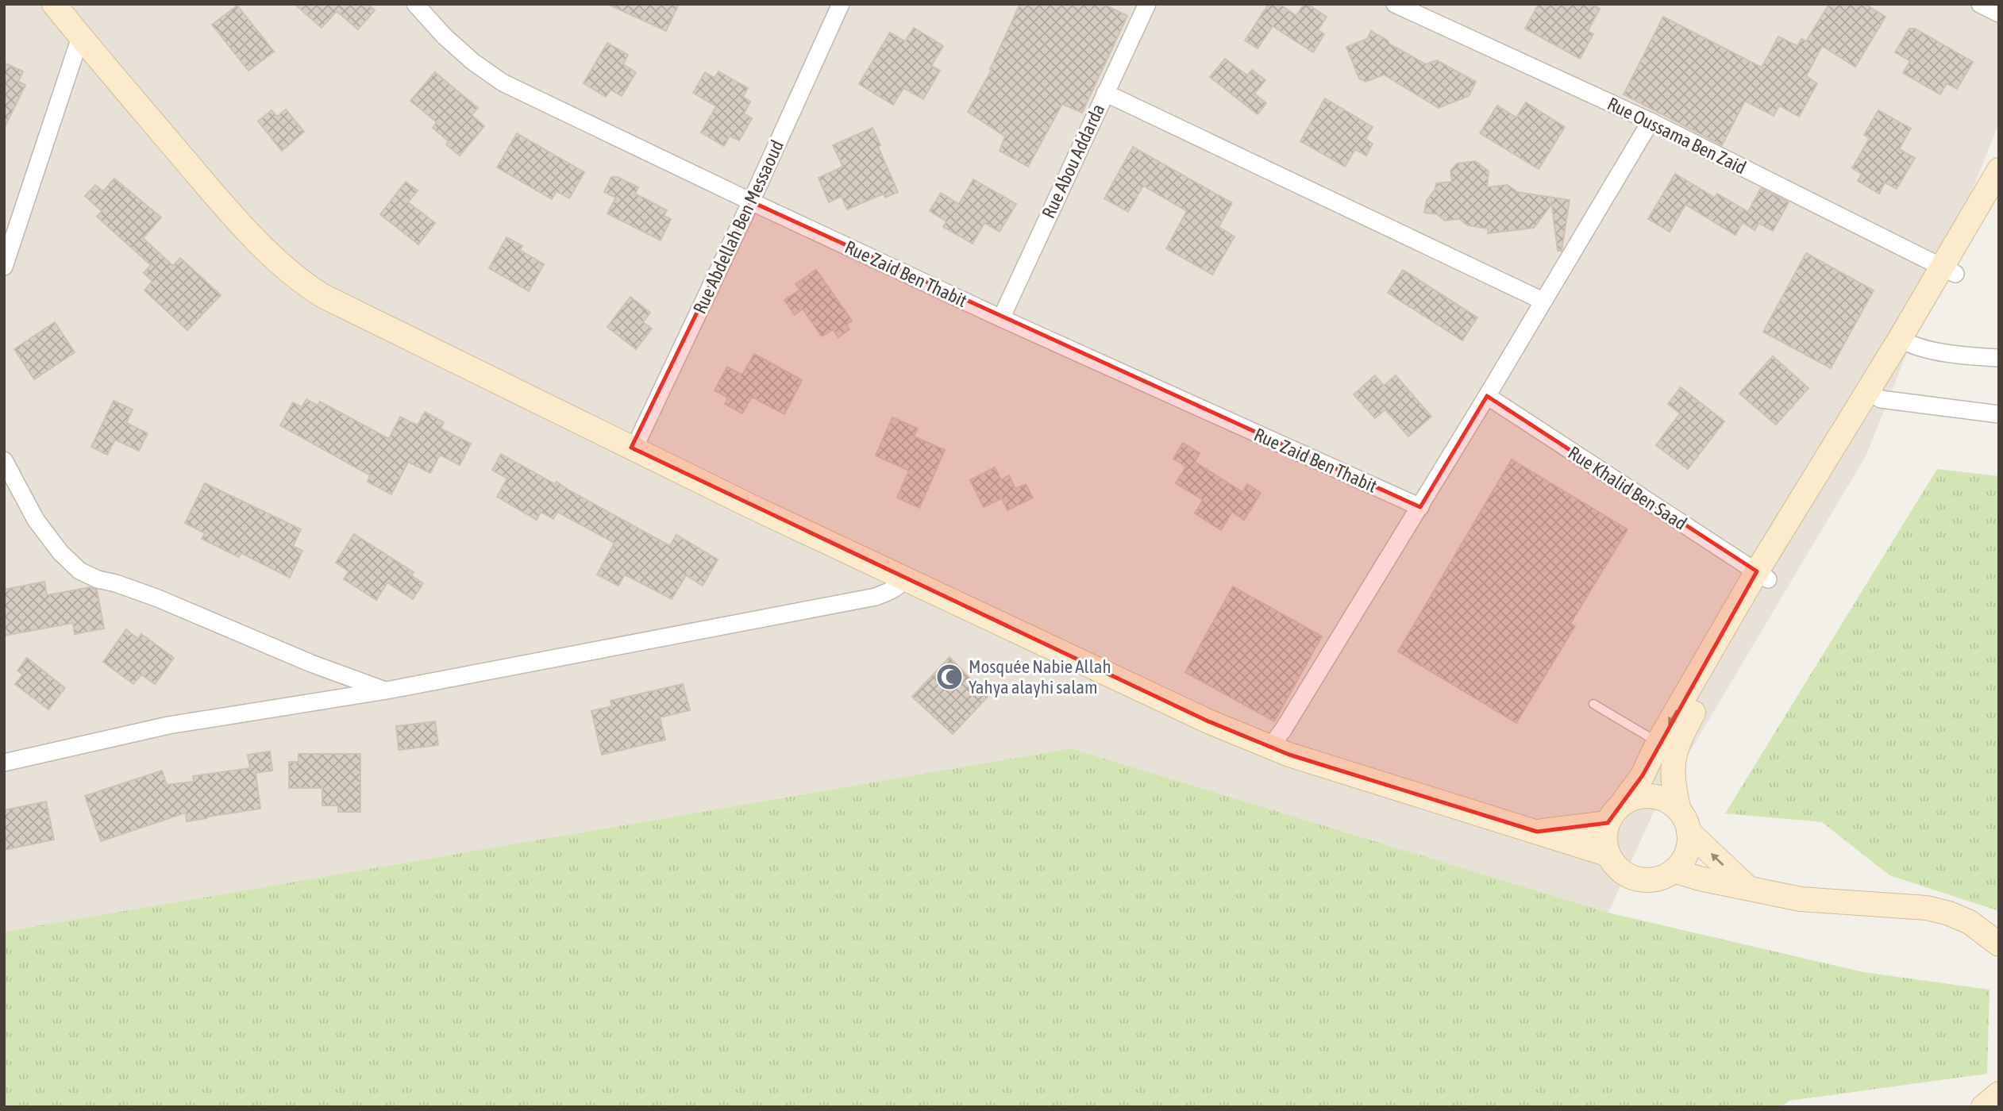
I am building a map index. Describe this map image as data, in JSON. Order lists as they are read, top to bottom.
{
  "streets": {
    "street": [
      "Rue Oussama Ben Zaid",
      "Rue Abou Addarda",
      "Rue Abdellah Ben Messaoud",
      "Rue Zaid Ben Thabit",
      "Rue Khalid Ben Saad"
    ]
  },
  "crossings": [
    ["Rue Abou Addarda", "Rue Zaid Ben Thabit"],
    ["Rue Abdellah Ben Messaoud", "Rue Zaid Ben Thabit"]
  ],
  "places": {
    "mosque": ["Mosquée Nabie Allah Yahya alayhi salam"]
  }
}
